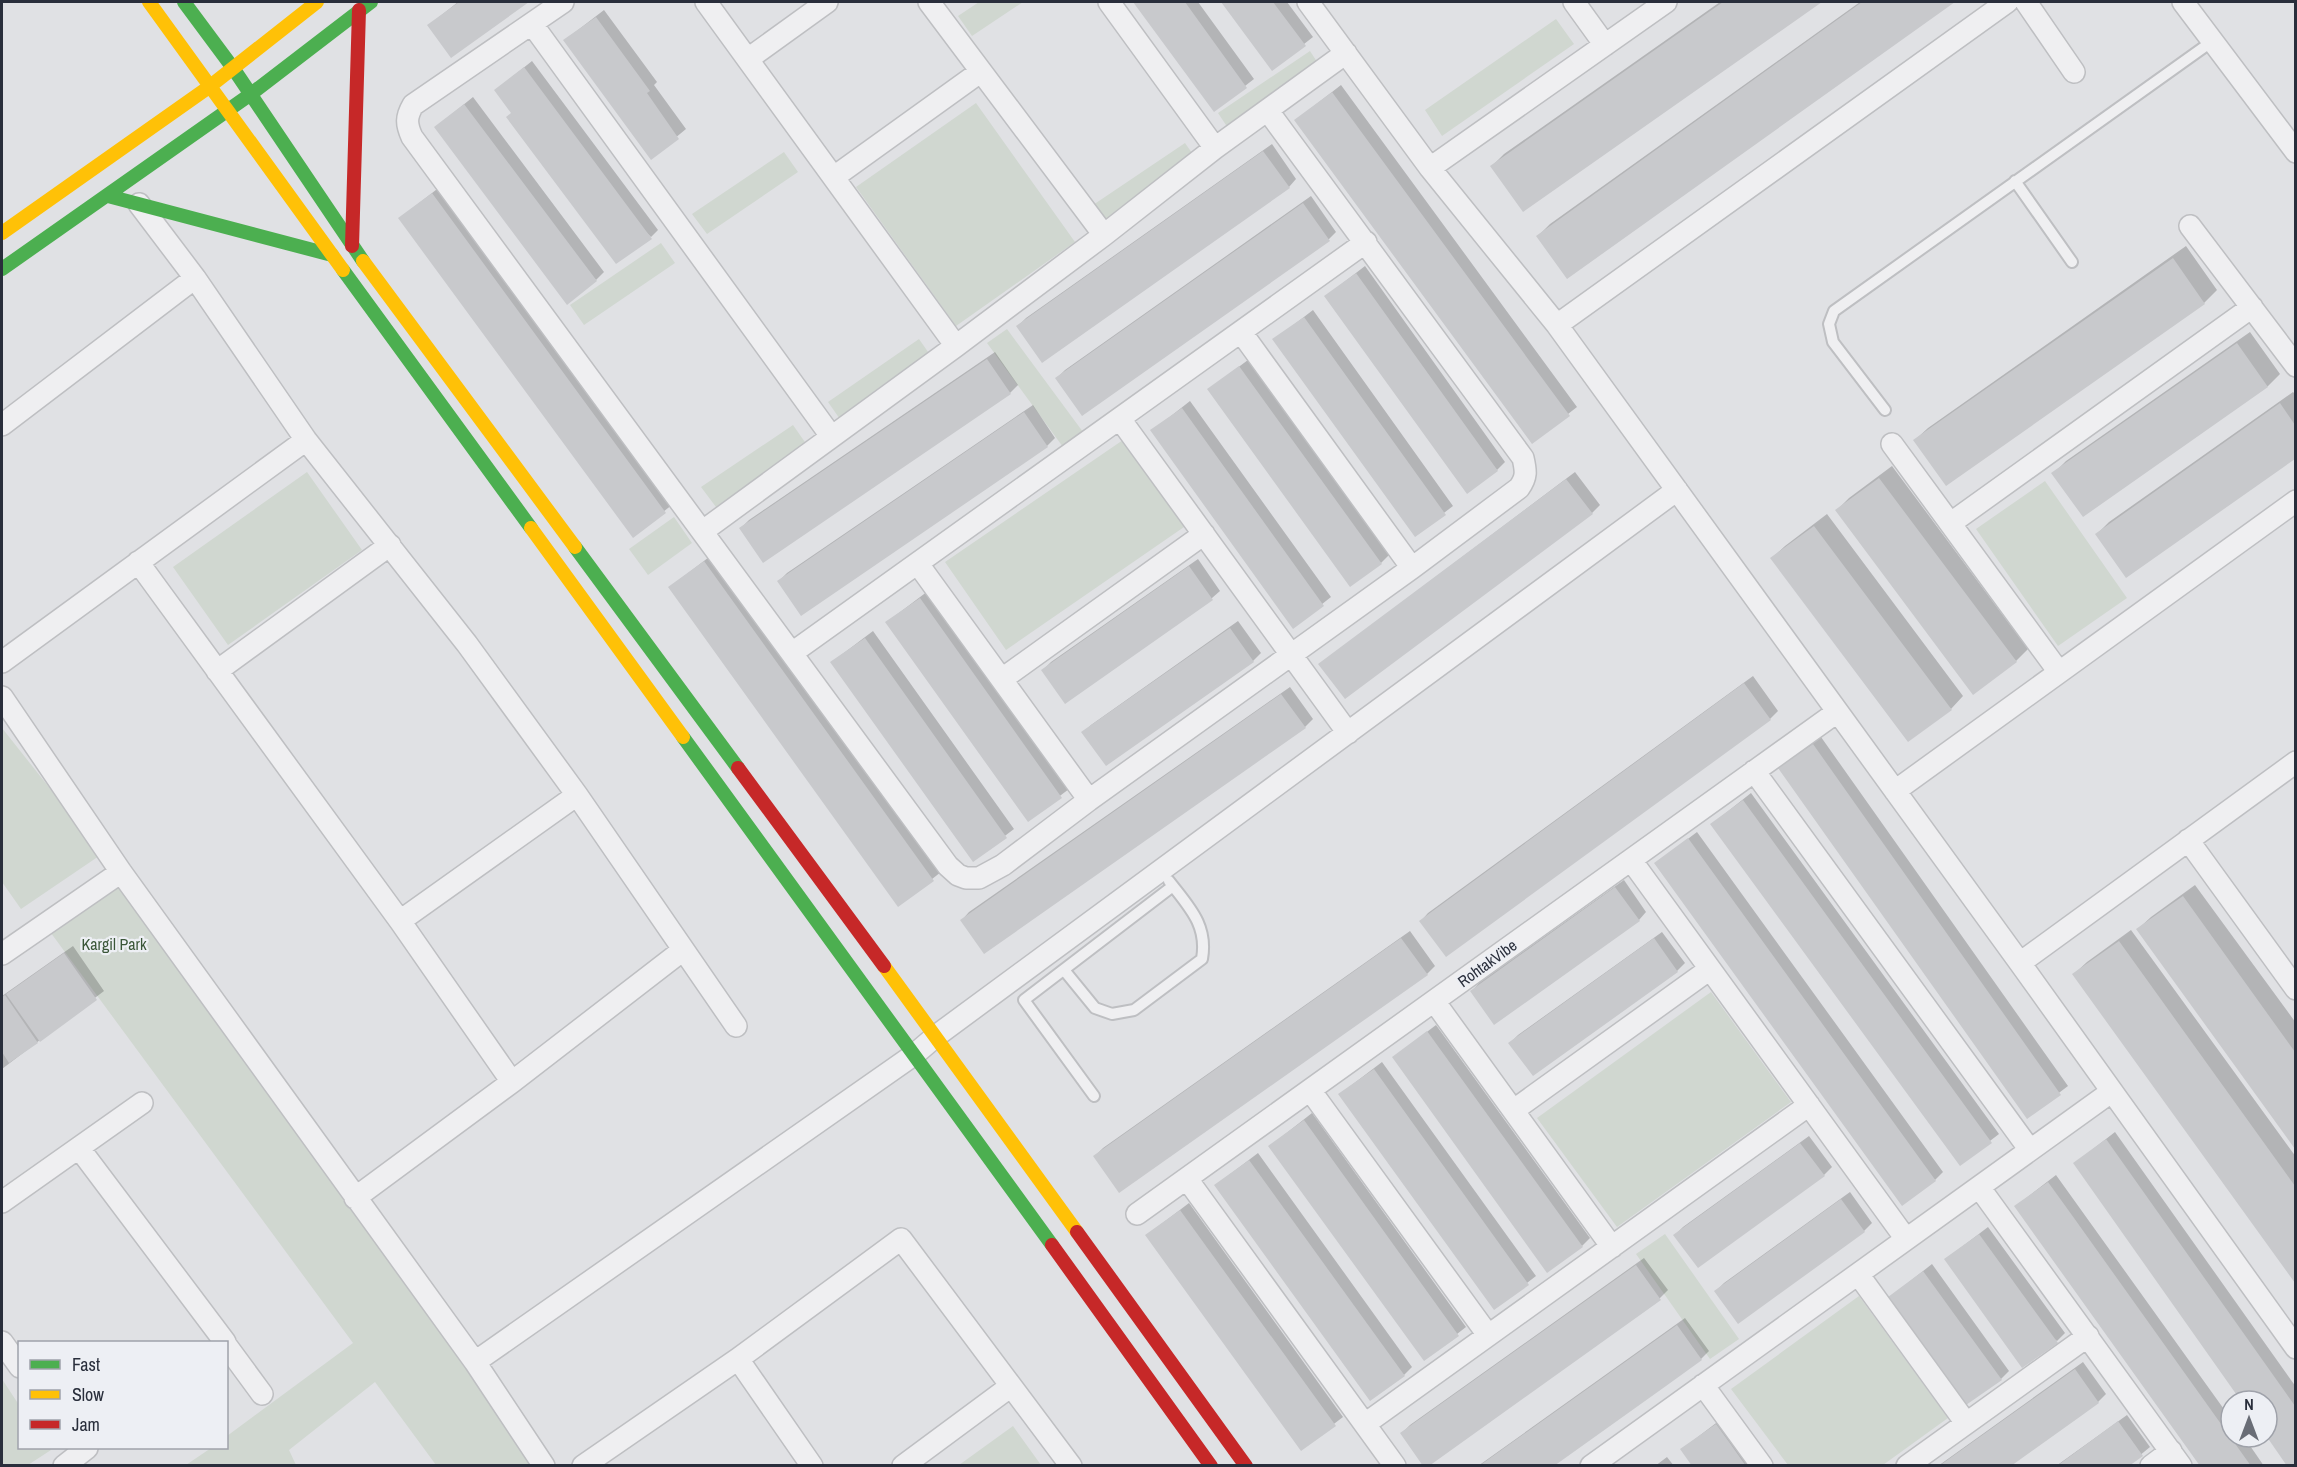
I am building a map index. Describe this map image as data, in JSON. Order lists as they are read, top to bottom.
{
  "streets": {
    "street": ["RohtakVibe"]
  },
  "parks": ["Kargil Park"],
  "legend": ["Fast", "Slow", "Jam"],
  "north": "top"
}
